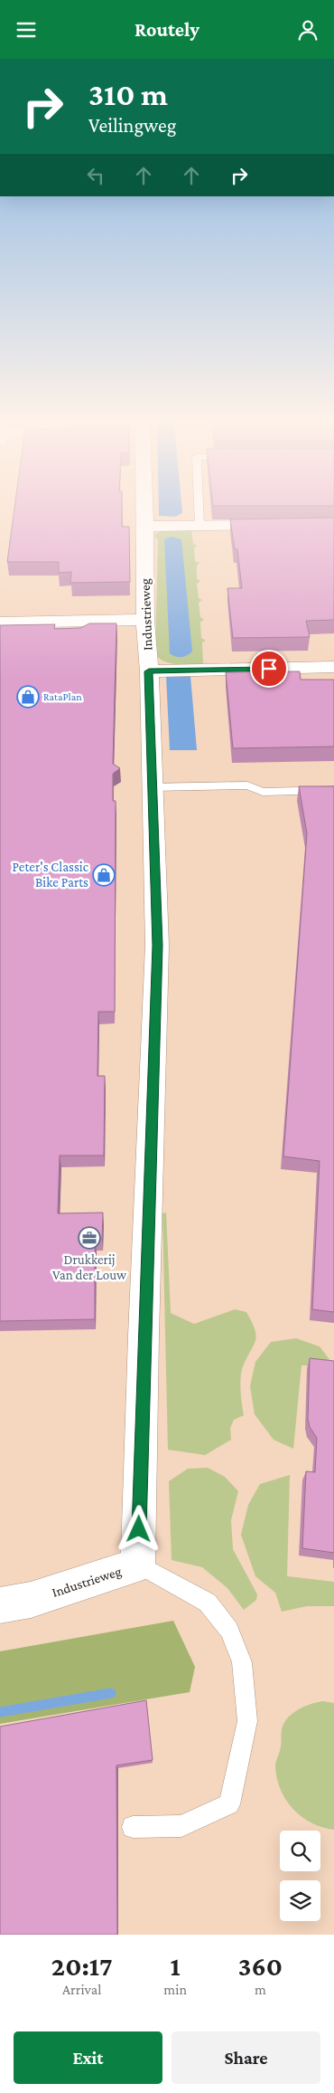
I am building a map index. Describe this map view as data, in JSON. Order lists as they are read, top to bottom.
{
  "streets": {
    "street": ["Industrieweg"]
  },
  "places": {
    "shop": ["RataPlan", "Peter's Classic Bike Parts"],
    "office": ["Drukkerij Van der Louw"]
  },
  "page": {
    "header": "Routely",
    "turn": ["310 m", "Veilingweg"],
    "eta": [
      "20:17",
      "Arrival",
      "1",
      "min",
      "360",
      "m"
    ],
    "buttons": ["Exit", "Share"]
  }
}
